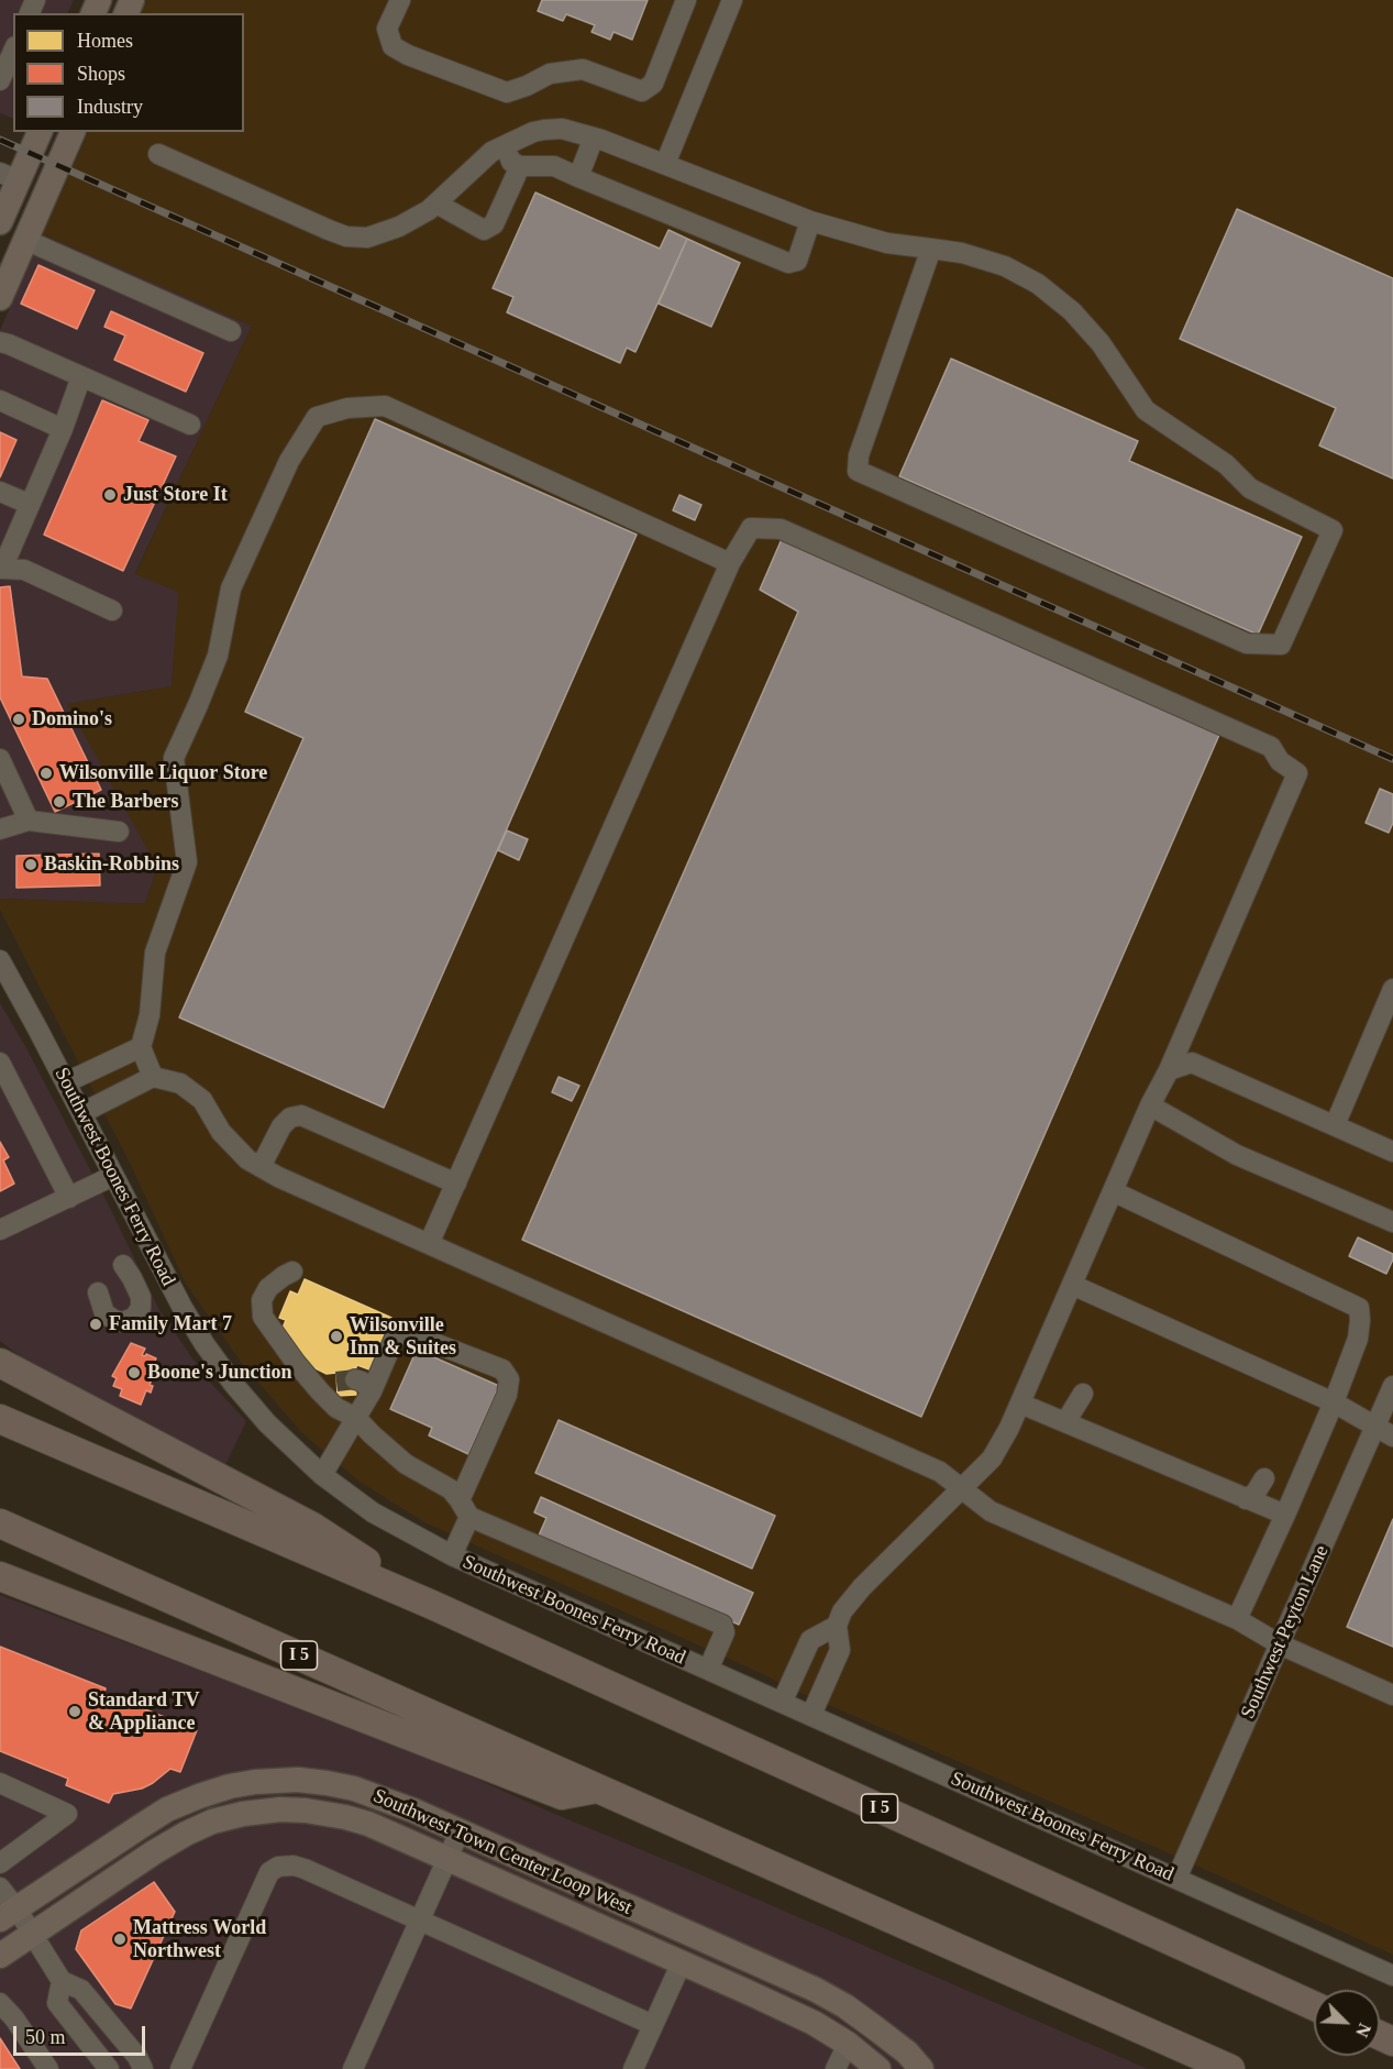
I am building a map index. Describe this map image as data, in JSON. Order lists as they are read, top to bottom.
{
  "streets": {
    "highway": ["I 5"],
    "main road": ["Southwest Town Center Loop West"],
    "street": ["Southwest Boones Ferry Road", "Southwest Peyton Lane"]
  },
  "crossings": [
    ["Southwest Boones Ferry Road", "Southwest Peyton Lane"]
  ],
  "places": [
    "Just Store It",
    "Domino's",
    "Wilsonville Liquor Store",
    "The Barbers",
    "Baskin-Robbins",
    "Family Mart 7",
    "Wilsonville Inn & Suites",
    "Boone's Junction",
    "Standard TV & Appliance",
    "Mattress World Northwest"
  ],
  "legend": ["Homes", "Shops", "Industry"],
  "scale_bar": "50 m",
  "north": "bottom right"
}
